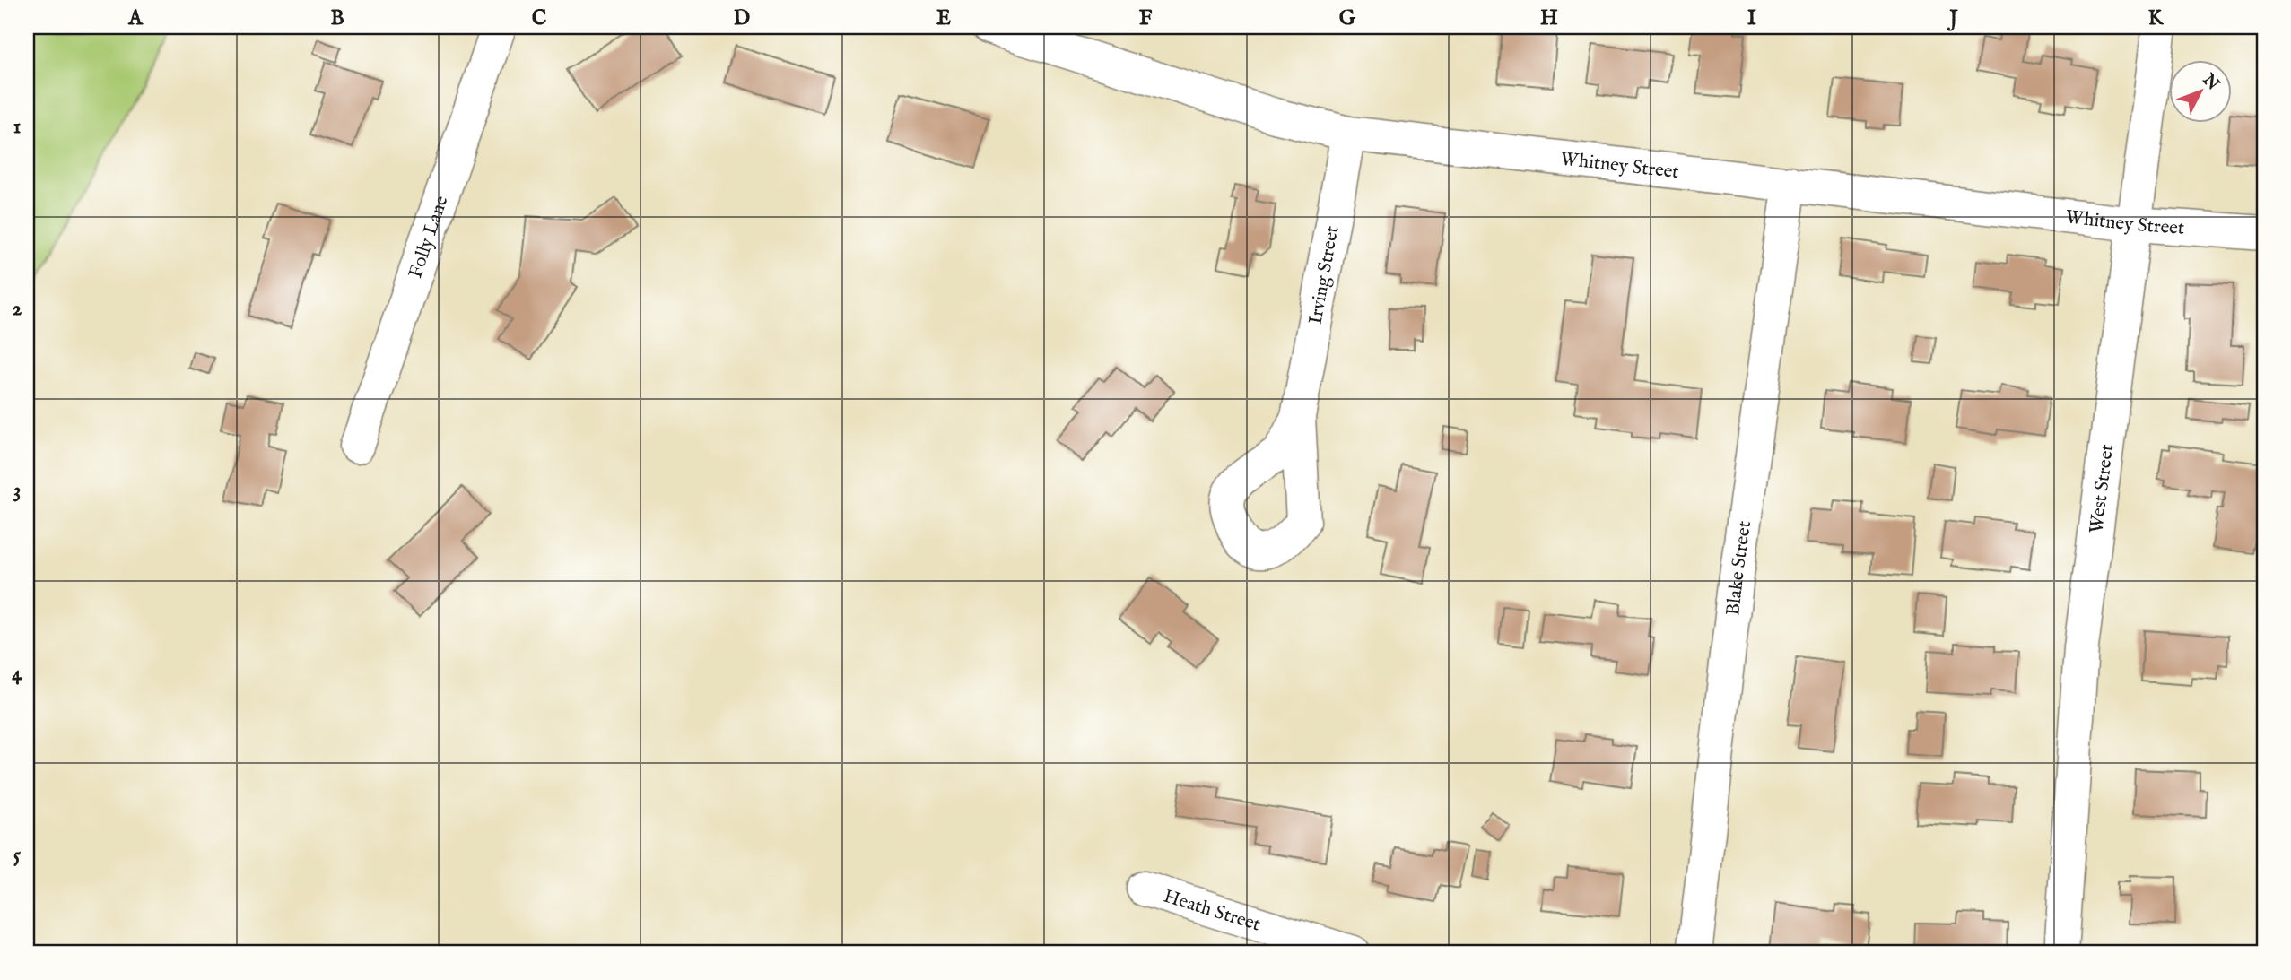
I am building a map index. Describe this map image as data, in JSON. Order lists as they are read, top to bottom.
{
  "streets": {
    "street": [
      "Whitney Street",
      "Folly Lane",
      "Irving Street",
      "West Street",
      "Blake Street",
      "Heath Street"
    ]
  },
  "crossings": [
    ["Whitney Street", "Irving Street"],
    ["Whitney Street", "West Street"],
    ["Whitney Street", "Blake Street"]
  ],
  "north": "top right",
  "grid": {
    "columns": [
      "A",
      "B",
      "C",
      "D",
      "E",
      "F",
      "G",
      "H",
      "I",
      "J",
      "K"
    ],
    "rows": [
      "1",
      "2",
      "3",
      "4",
      "5"
    ]
  }
}
